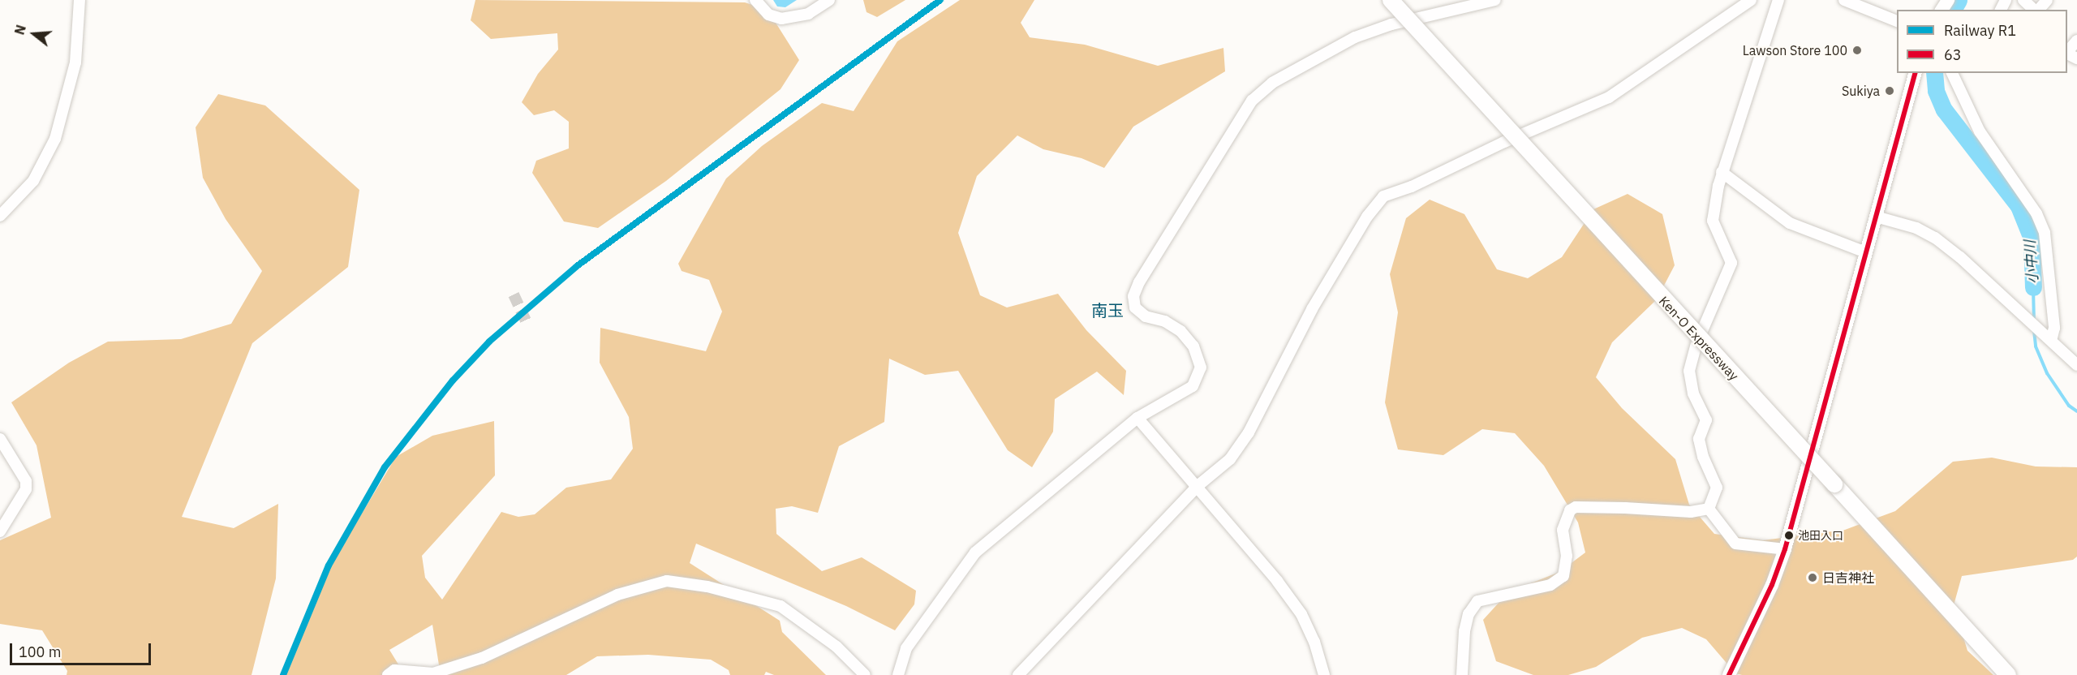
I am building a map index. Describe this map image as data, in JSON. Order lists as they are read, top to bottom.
{
  "streets": {
    "highway": ["Ken-O Expressway"]
  },
  "districts": ["南玉"],
  "water": ["小中川"],
  "places": [
    "Lawson Store 100",
    "Sukiya",
    "池田入口",
    "日吉神社"
  ],
  "lines": ["rail line R1", "transit line 63"],
  "legend": ["Railway R1", "63"],
  "scale_bar": "100 m",
  "north": "left"
}
